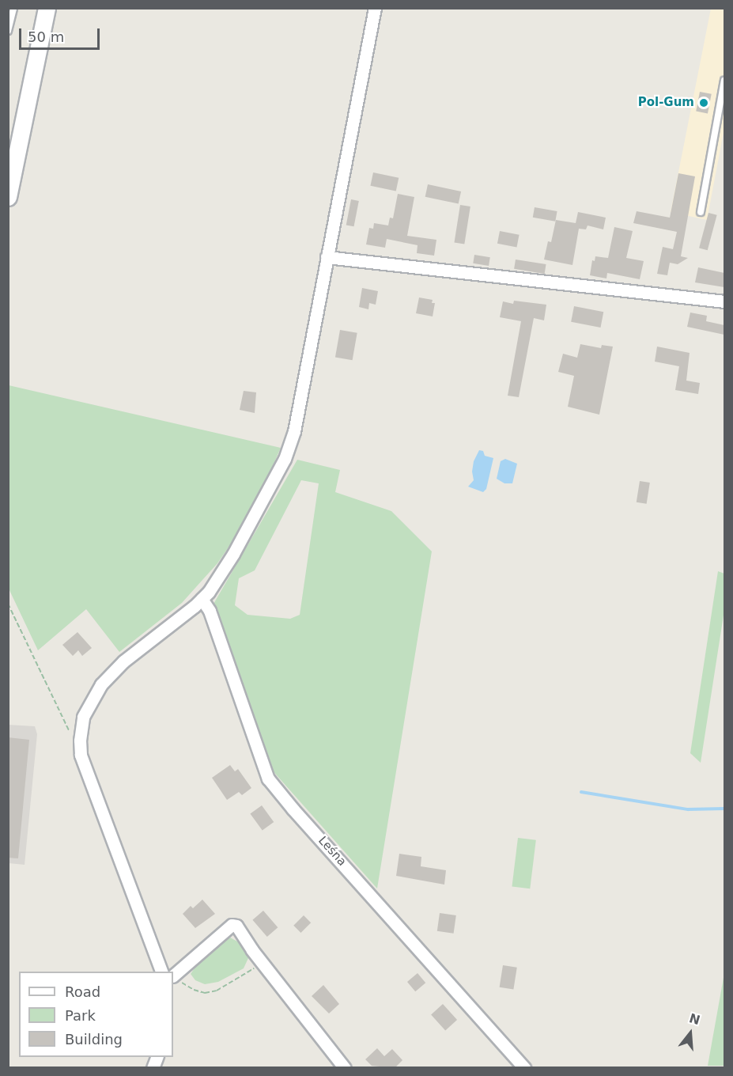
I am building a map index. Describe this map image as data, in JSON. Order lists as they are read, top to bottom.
{
  "streets": {
    "street": ["Leśna"]
  },
  "places": ["Pol-Gum"],
  "legend": ["Road", "Park", "Building"],
  "scale_bar": "50 m",
  "north": "top"
}
